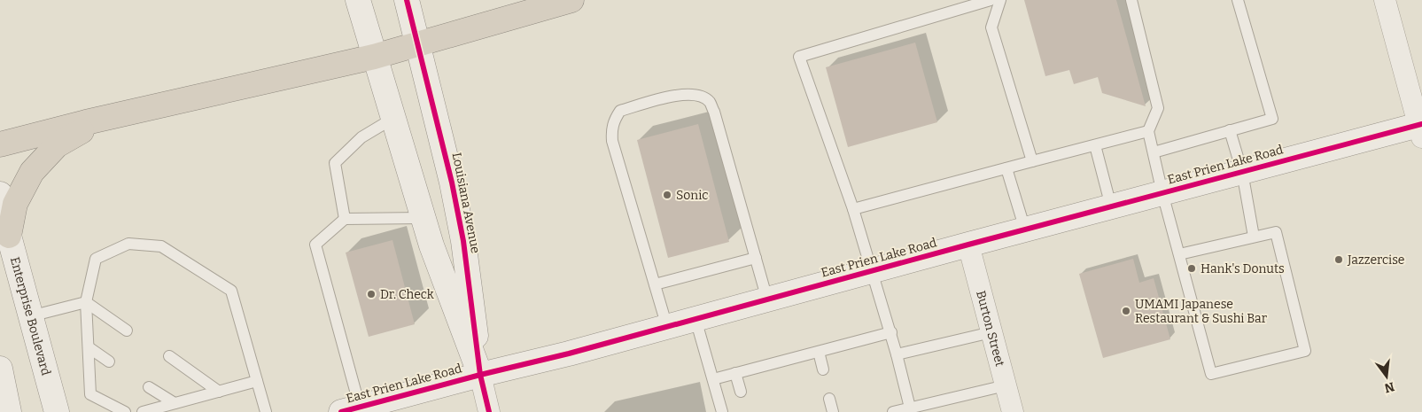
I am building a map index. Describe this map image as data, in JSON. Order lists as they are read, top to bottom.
{
  "streets": {
    "street": [
      "East Prien Lake Road",
      "Louisiana Avenue",
      "Enterprise Boulevard",
      "Burton Street"
    ]
  },
  "crossings": [
    ["East Prien Lake Road", "Louisiana Avenue"],
    ["East Prien Lake Road", "Burton Street"]
  ],
  "places": [
    "Sonic",
    "Jazzercise",
    "Hank's Donuts",
    "Dr. Check",
    "UMAMI Japanese Restaurant & Sushi Bar"
  ],
  "north": "bottom"
}
